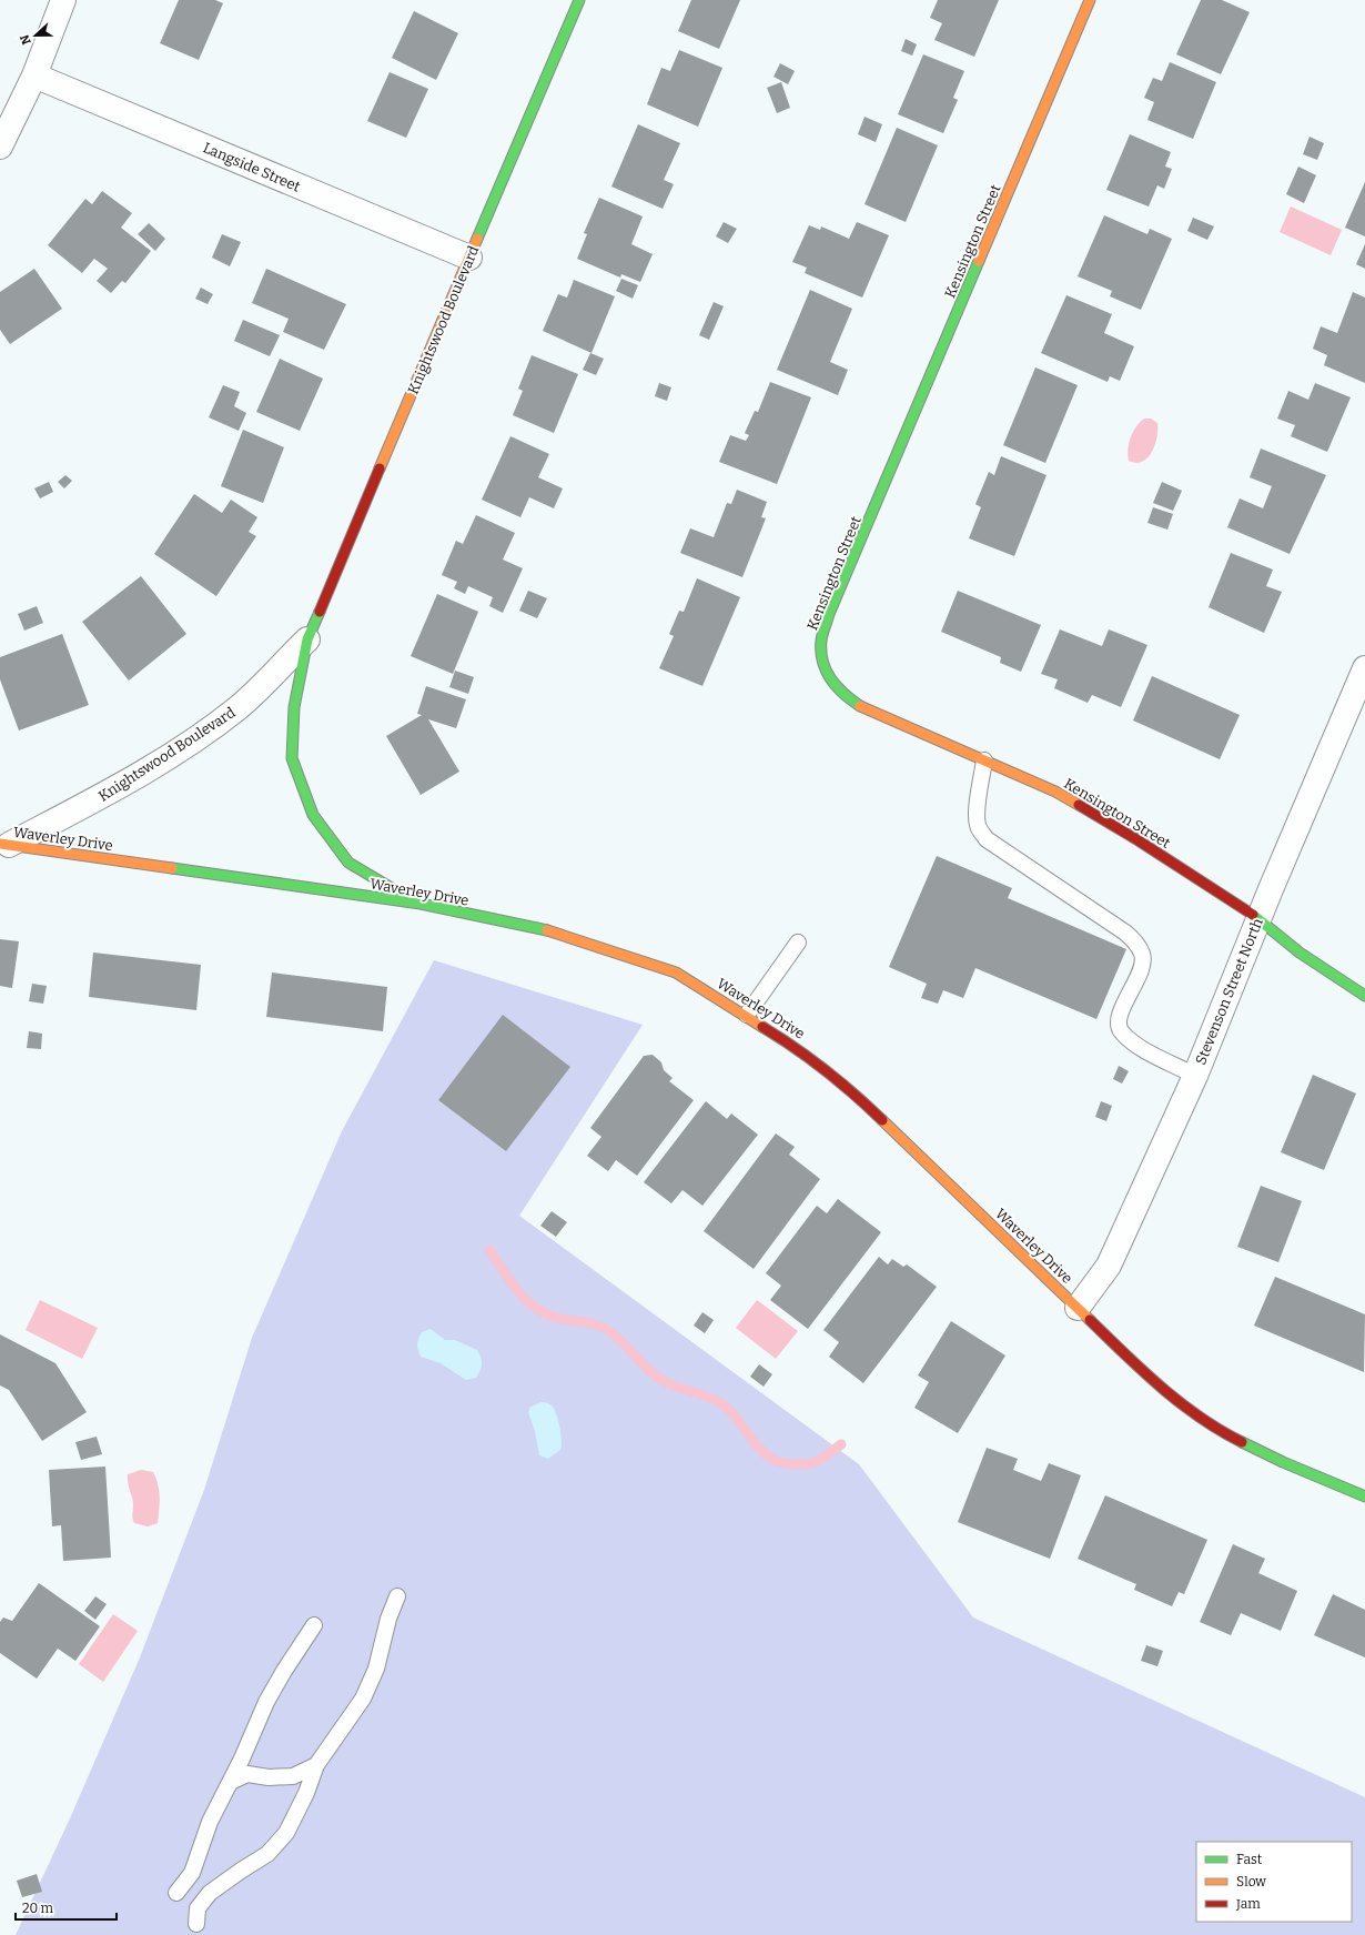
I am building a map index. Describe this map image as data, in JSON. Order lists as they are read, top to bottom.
{
  "streets": {
    "street": [
      "Langside Street",
      "Kensington Street",
      "Knightswood Boulevard",
      "Waverley Drive",
      "Stevenson Street North"
    ]
  },
  "crossings": [
    ["Langside Street", "Knightswood Boulevard"],
    ["Kensington Street", "Stevenson Street North"],
    ["Knightswood Boulevard", "Waverley Drive"],
    ["Waverley Drive", "Stevenson Street North"]
  ],
  "legend": ["Fast", "Slow", "Jam"],
  "scale_bar": "20 m",
  "north": "left"
}
